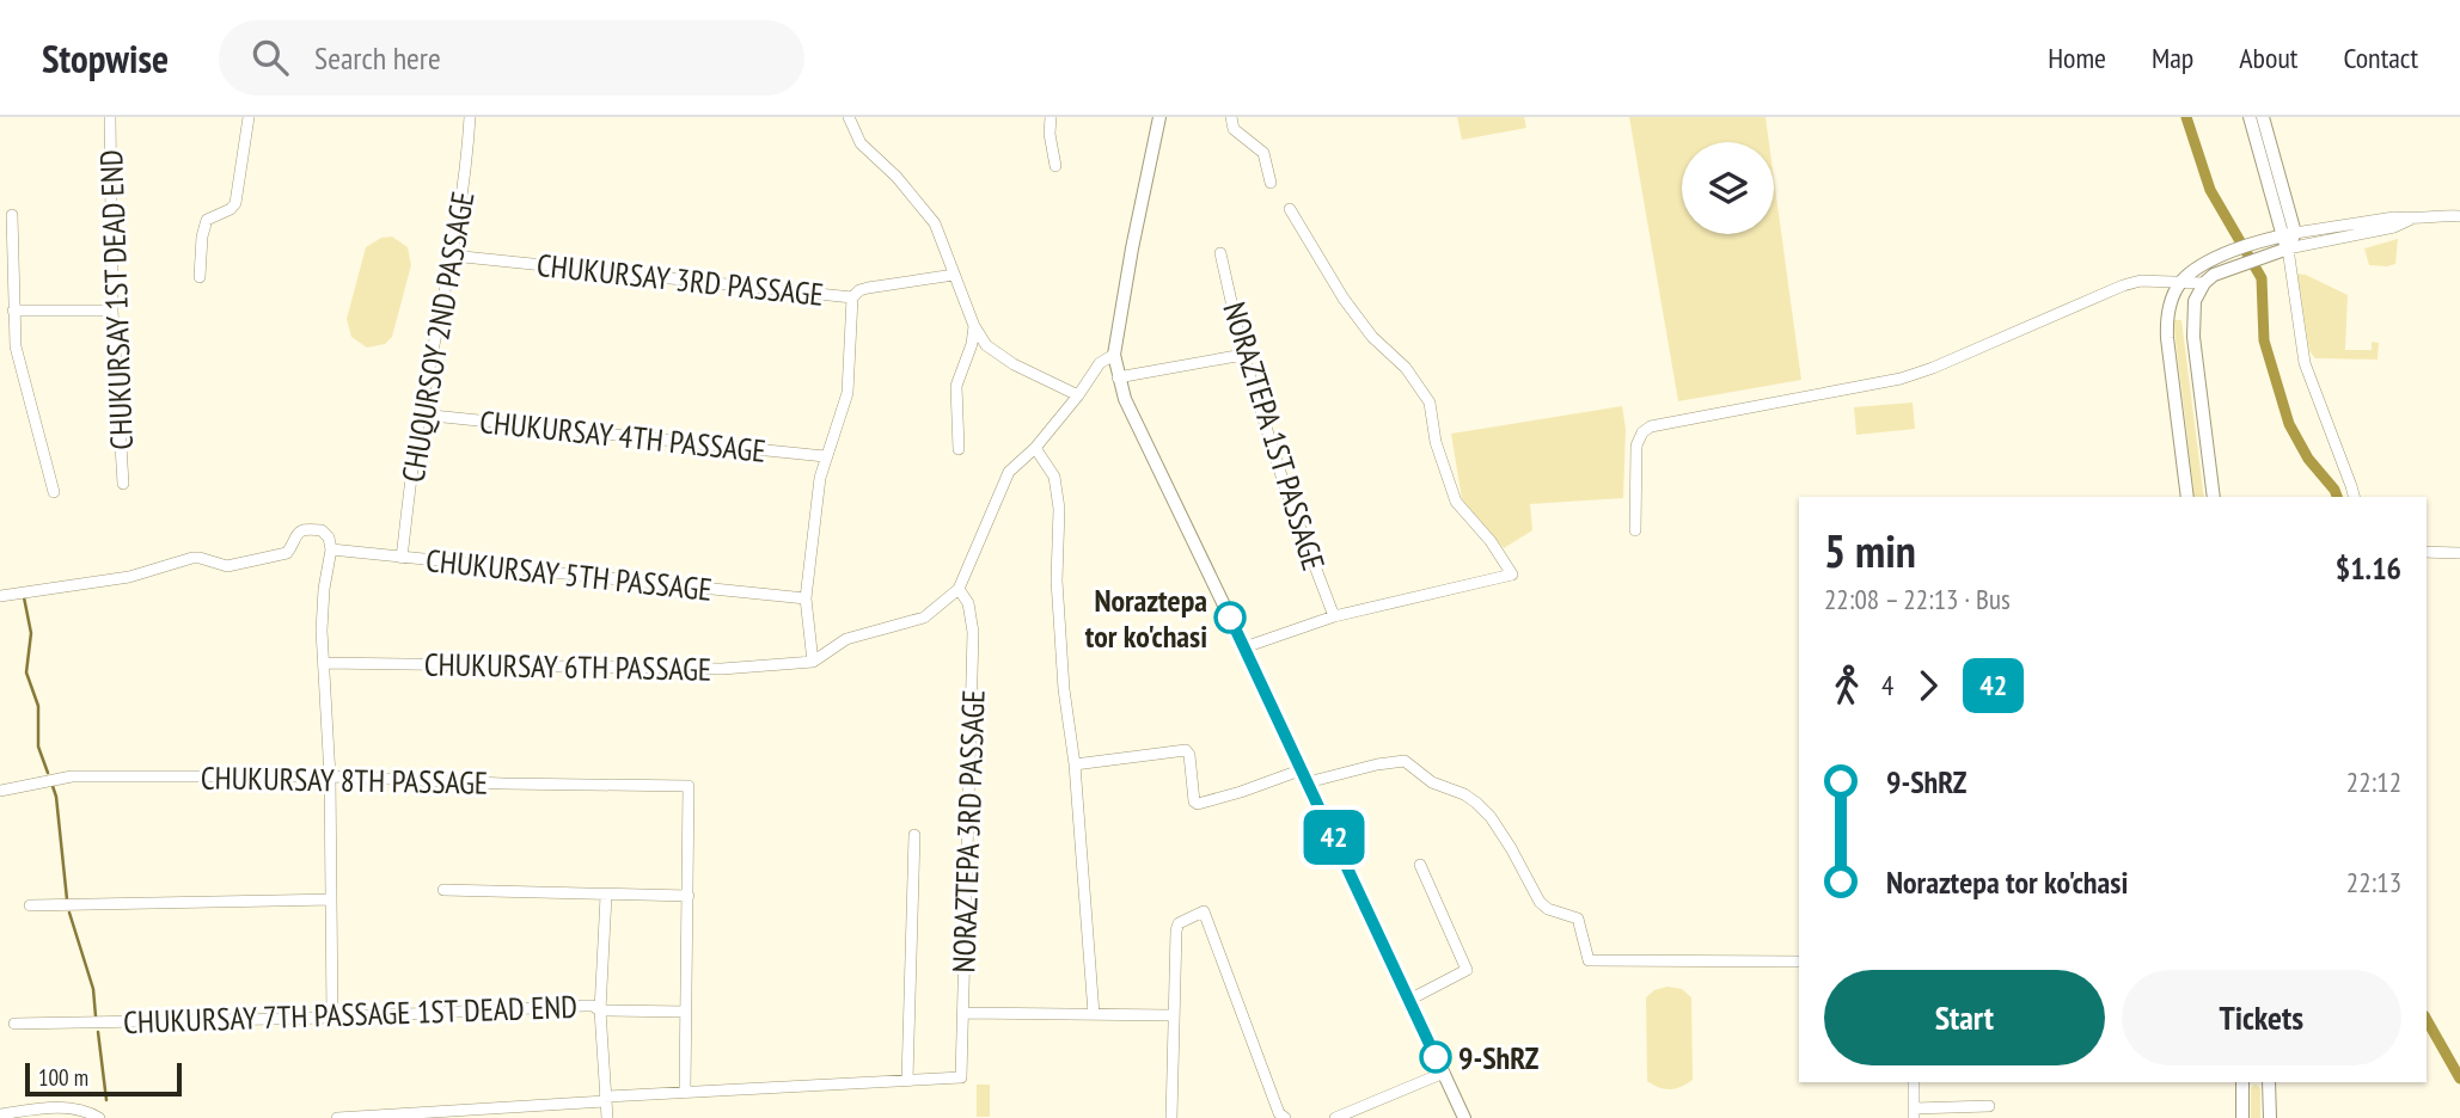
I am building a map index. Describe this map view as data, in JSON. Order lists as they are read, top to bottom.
{
  "streets": {
    "street": [
      "CHUKURSAY 3RD PASSAGE",
      "CHUKURSAY 1ST DEAD END",
      "CHUQURSOY 2ND PASSAGE",
      "CHUKURSAY 4TH PASSAGE",
      "NORAZTEPA 1ST PASSAGE",
      "CHUKURSAY 5TH PASSAGE",
      "CHUKURSAY 6TH PASSAGE",
      "CHUKURSAY 8TH PASSAGE",
      "NORAZTEPA 3RD PASSAGE",
      "CHUKURSAY 7TH PASSAGE 1ST DEAD END"
    ]
  },
  "crossings": [
    ["CHUKURSAY 3RD PASSAGE", "CHUQURSOY 2ND PASSAGE"],
    ["CHUQURSOY 2ND PASSAGE", "CHUKURSAY 4TH PASSAGE"],
    ["CHUQURSOY 2ND PASSAGE", "CHUKURSAY 5TH PASSAGE"]
  ],
  "places": ["Noraztepa tor ko'chasi", "9-ShRZ"],
  "lines": ["bus line 42"],
  "scale_bar": "100 m",
  "page": {
    "header": "Stopwise",
    "search": "Search here",
    "nav": [
      "Home",
      "Map",
      "About",
      "Contact"
    ],
    "on_map": "42",
    "heading": ["5 min", "22:08 – 22:13 · Bus", "$1.16"],
    "legs": ["4", "42"],
    "list": [
      {
        "name": "9-ShRZ",
        "value": "22:12"
      },
      {
        "name": "Noraztepa tor ko'chasi",
        "value": "22:13"
      }
    ],
    "buttons": ["Start", "Tickets"],
    "scale": "100 m"
  }
}
